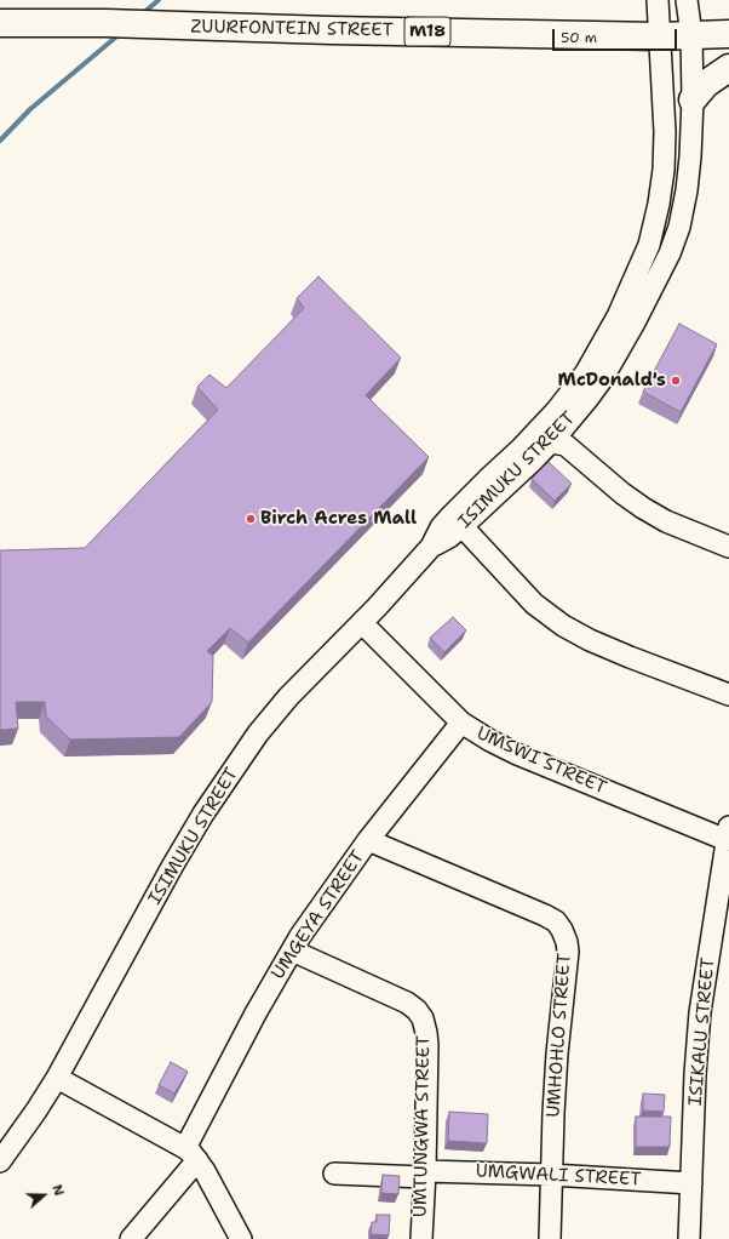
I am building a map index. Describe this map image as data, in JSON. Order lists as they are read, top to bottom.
{
  "streets": {
    "main road": ["ZUURFONTEIN STREET", "M18"],
    "street": [
      "ISIMUKU STREET",
      "UMSWI STREET",
      "UMGEYA STREET",
      "ISIKALU STREET",
      "UMHOHLO STREET",
      "UMTUNGWA STREET",
      "UMGWALI STREET"
    ]
  },
  "crossings": [
    ["ISIMUKU STREET", "UMSWI STREET"],
    ["UMSWI STREET", "UMGEYA STREET"],
    ["UMSWI STREET", "ISIKALU STREET"],
    ["UMGEYA STREET", "UMHOHLO STREET"],
    ["UMGEYA STREET", "UMTUNGWA STREET"],
    ["ISIKALU STREET", "UMGWALI STREET"],
    ["UMHOHLO STREET", "UMGWALI STREET"],
    ["UMTUNGWA STREET", "UMGWALI STREET"]
  ],
  "places": ["McDonald's", "Birch Acres Mall"],
  "scale_bar": "50 m",
  "north": "right"
}
